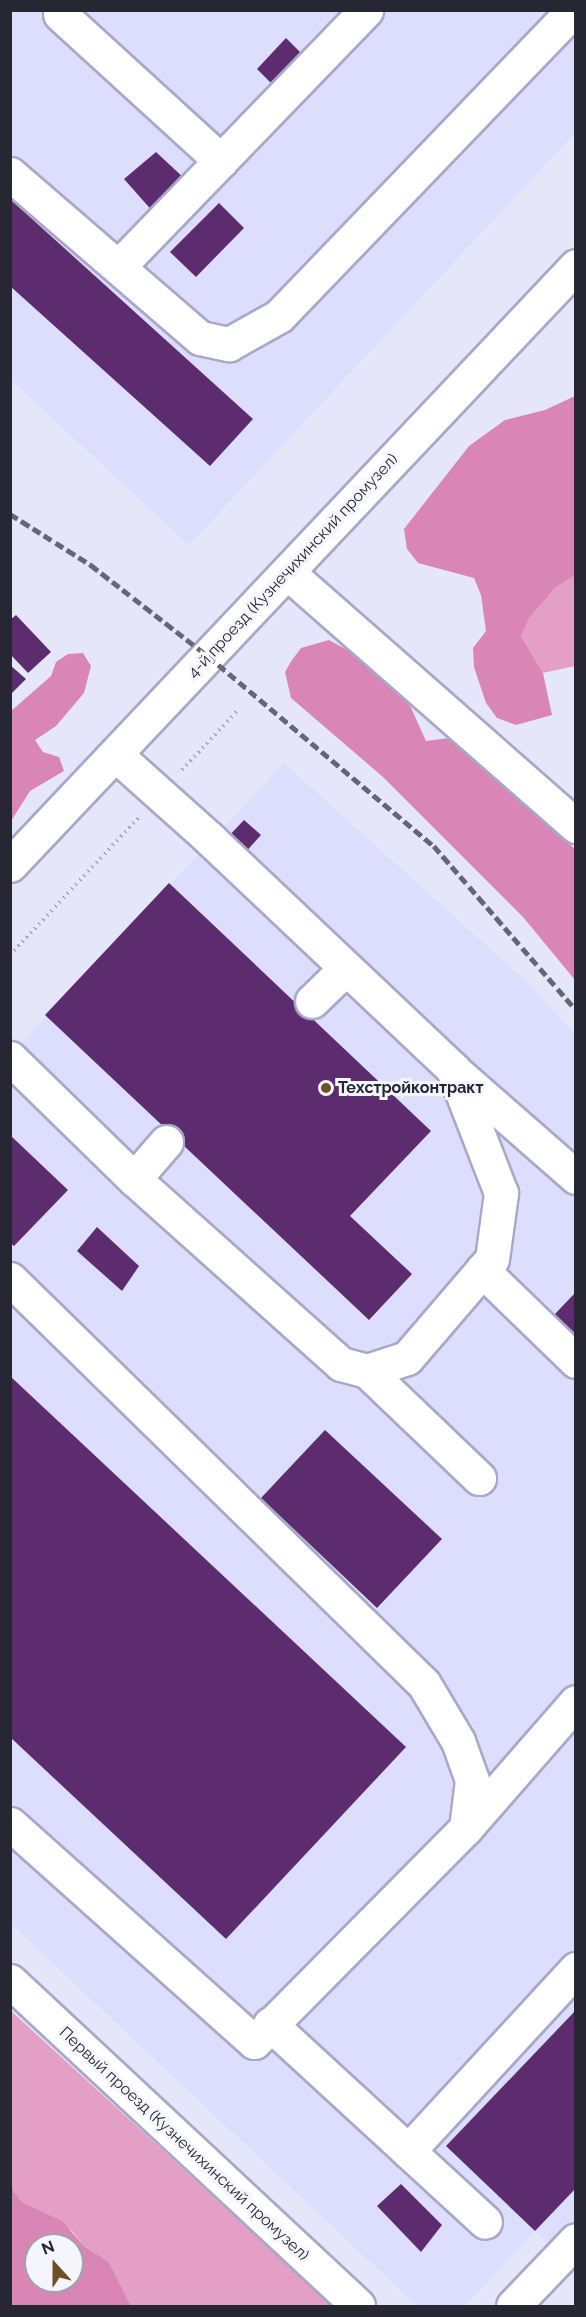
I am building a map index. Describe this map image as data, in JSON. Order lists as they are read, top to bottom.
{
  "streets": {
    "street": ["4-й проезд (Кузнечихинский промузел)", "Первый проезд (Кузнечихинский промузел)"]
  },
  "places": ["Техстройконтракт"],
  "north": "top"
}
